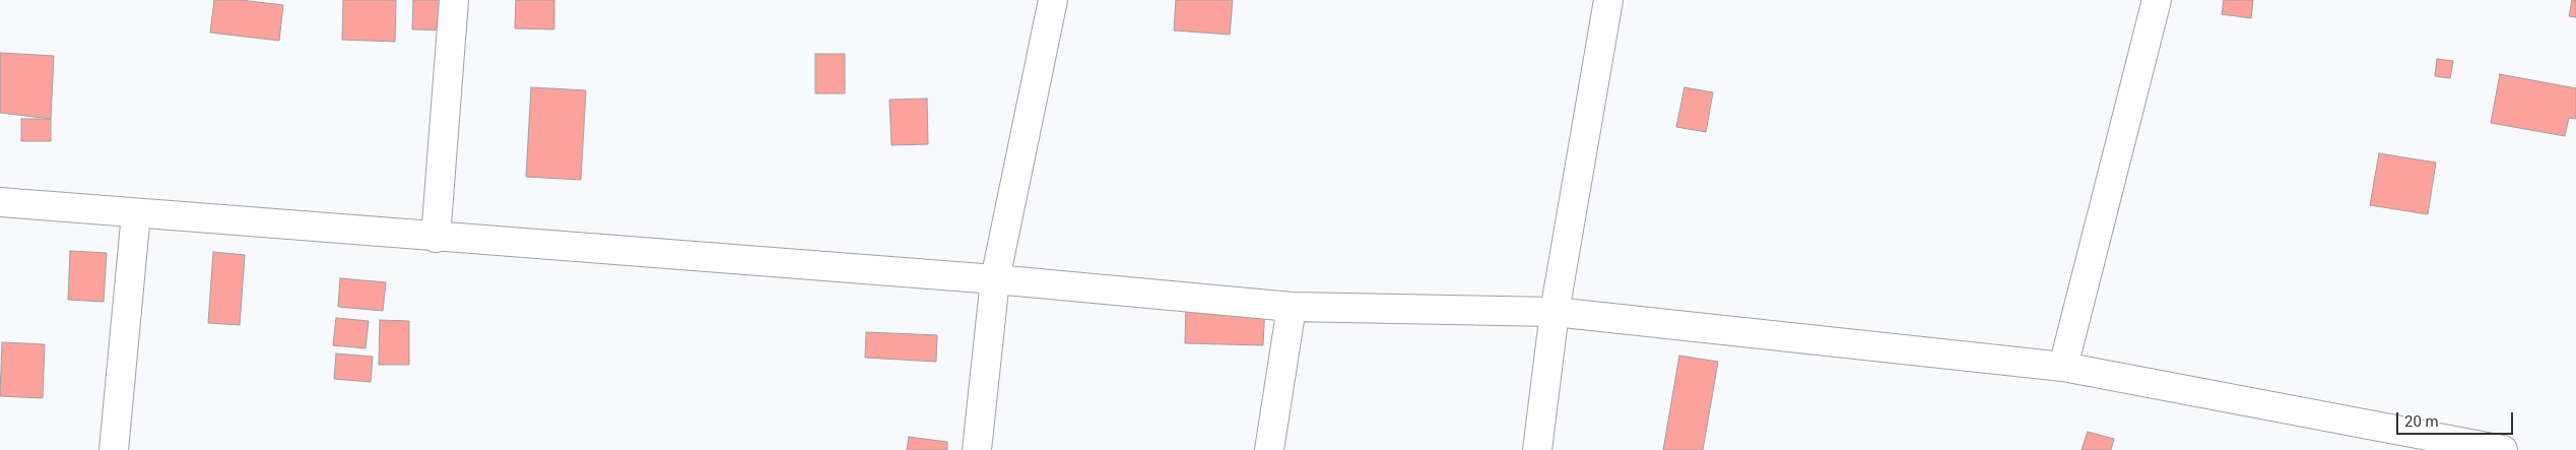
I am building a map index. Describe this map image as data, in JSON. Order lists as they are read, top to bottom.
{
  "scale_bar": "20 m"
}
